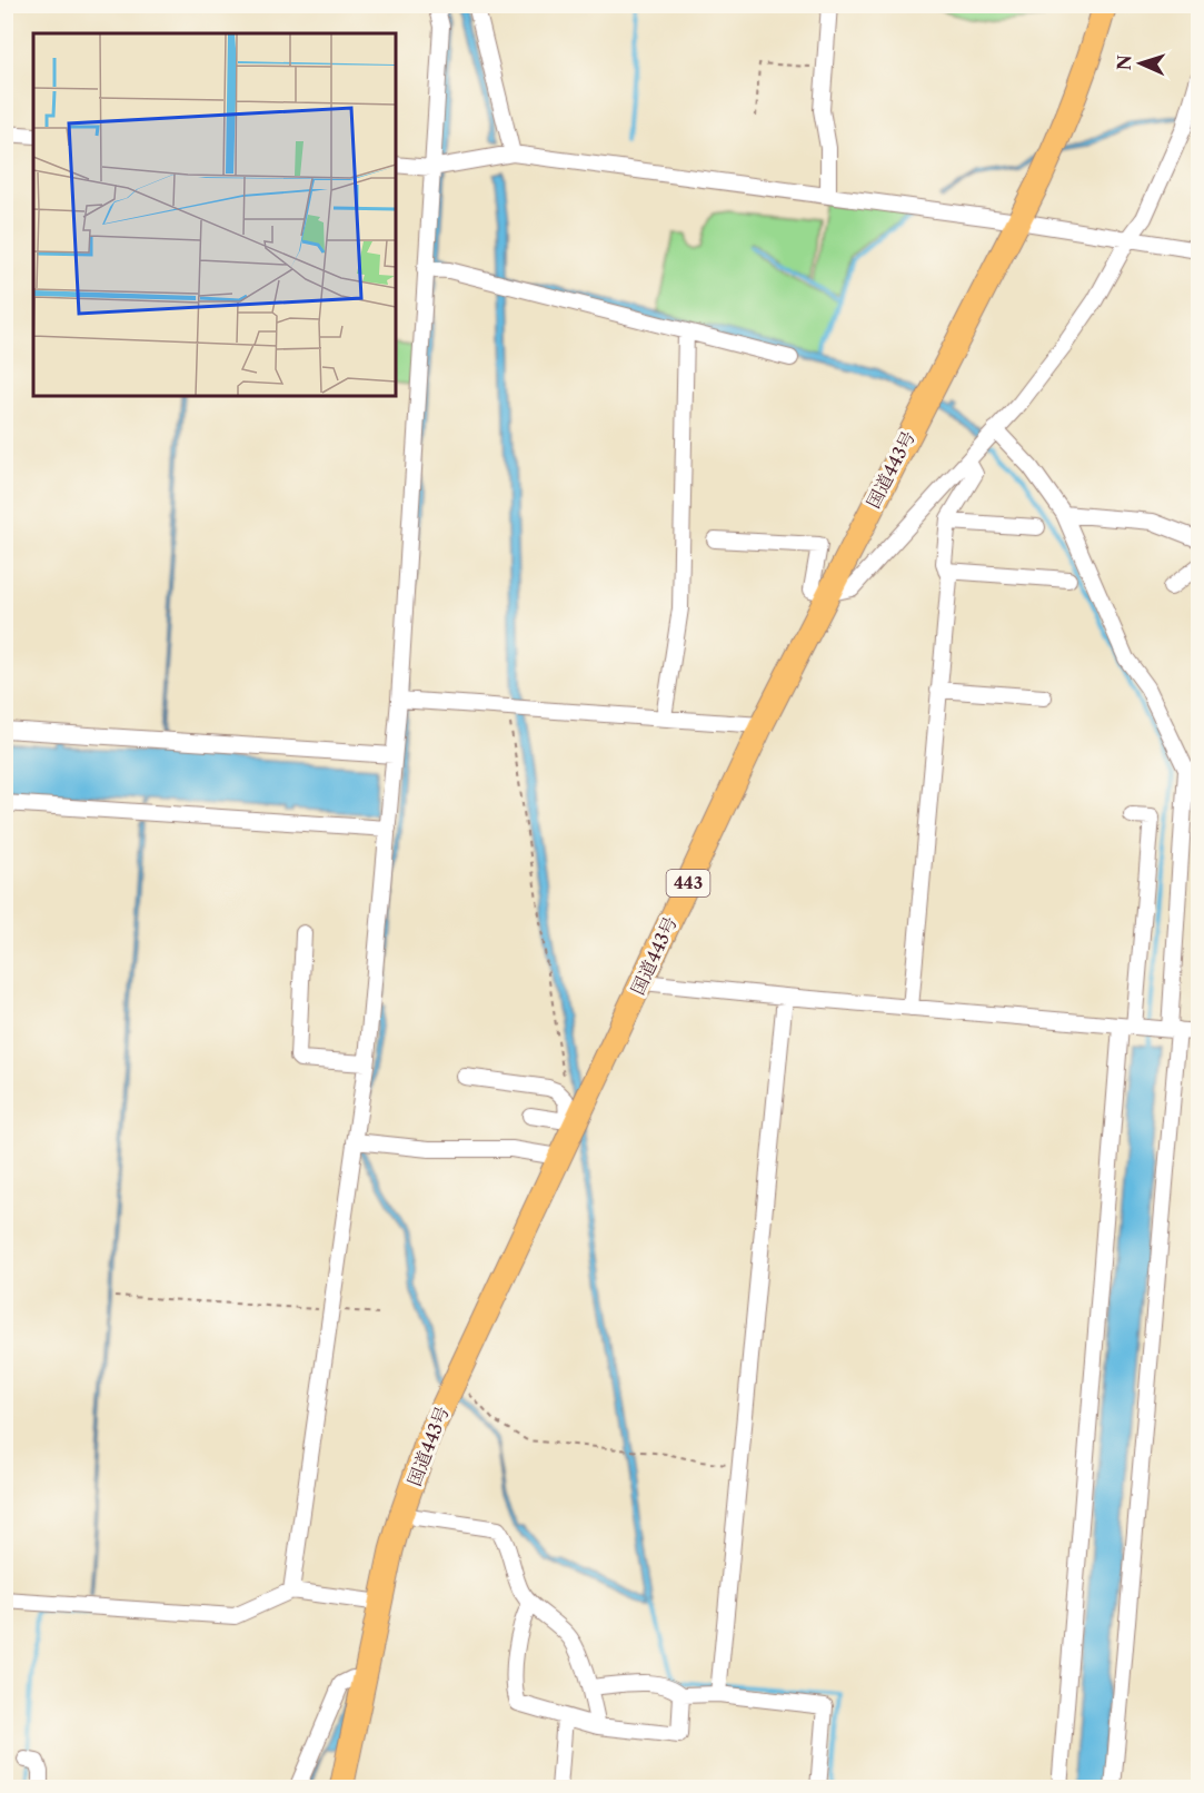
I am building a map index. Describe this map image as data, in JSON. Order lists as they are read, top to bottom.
{
  "streets": {
    "highway": ["国道443号", "443"]
  },
  "north": "left"
}
